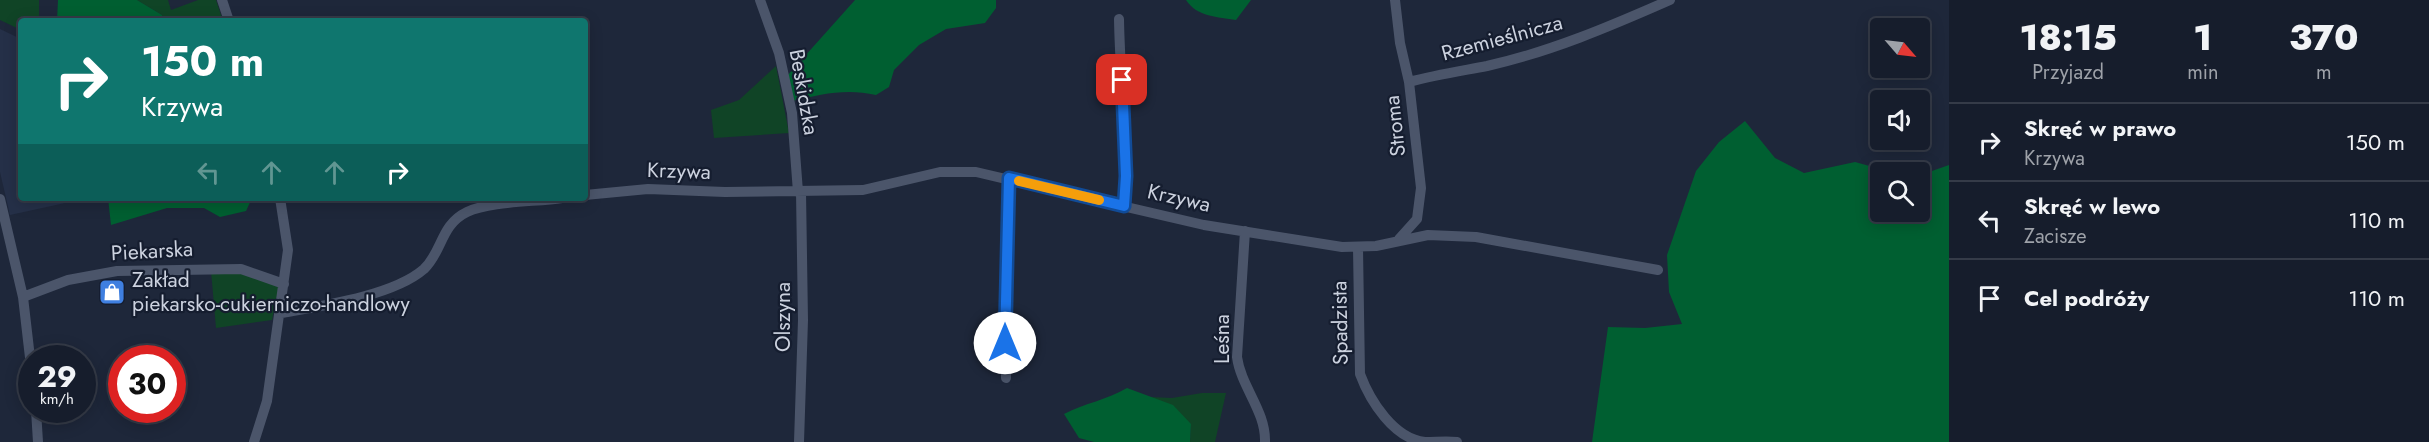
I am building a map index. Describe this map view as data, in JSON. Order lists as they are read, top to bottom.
{
  "streets": {
    "street": [
      "Rzemieślnicza",
      "Beskidzka",
      "Stroma",
      "Krzywa",
      "Piekarska",
      "Olszyna",
      "Spadzista",
      "Leśna"
    ]
  },
  "crossings": [
    ["Rzemieślnicza", "Stroma"],
    ["Beskidzka", "Krzywa"],
    ["Beskidzka", "Olszyna"],
    ["Krzywa", "Olszyna"],
    ["Krzywa", "Spadzista"],
    ["Krzywa", "Leśna"]
  ],
  "places": {
    "shop": ["Zakład piekarsko-cukierniczo-handlowy"]
  },
  "north": "bottom right",
  "page": {
    "eta": [
      "18:15",
      "Przyjazd",
      "1",
      "min",
      "370",
      "m"
    ],
    "turn": ["150 m", "Krzywa"],
    "list": [
      {
        "name": "Skręć w prawo",
        "note": "Krzywa",
        "value": "150 m"
      },
      {
        "name": "Skręć w lewo",
        "note": "Zacisze",
        "value": "110 m"
      },
      {
        "name": "Cel podróży",
        "value": "110 m"
      }
    ],
    "speed": "29 km/h",
    "limit": "30"
  }
}
